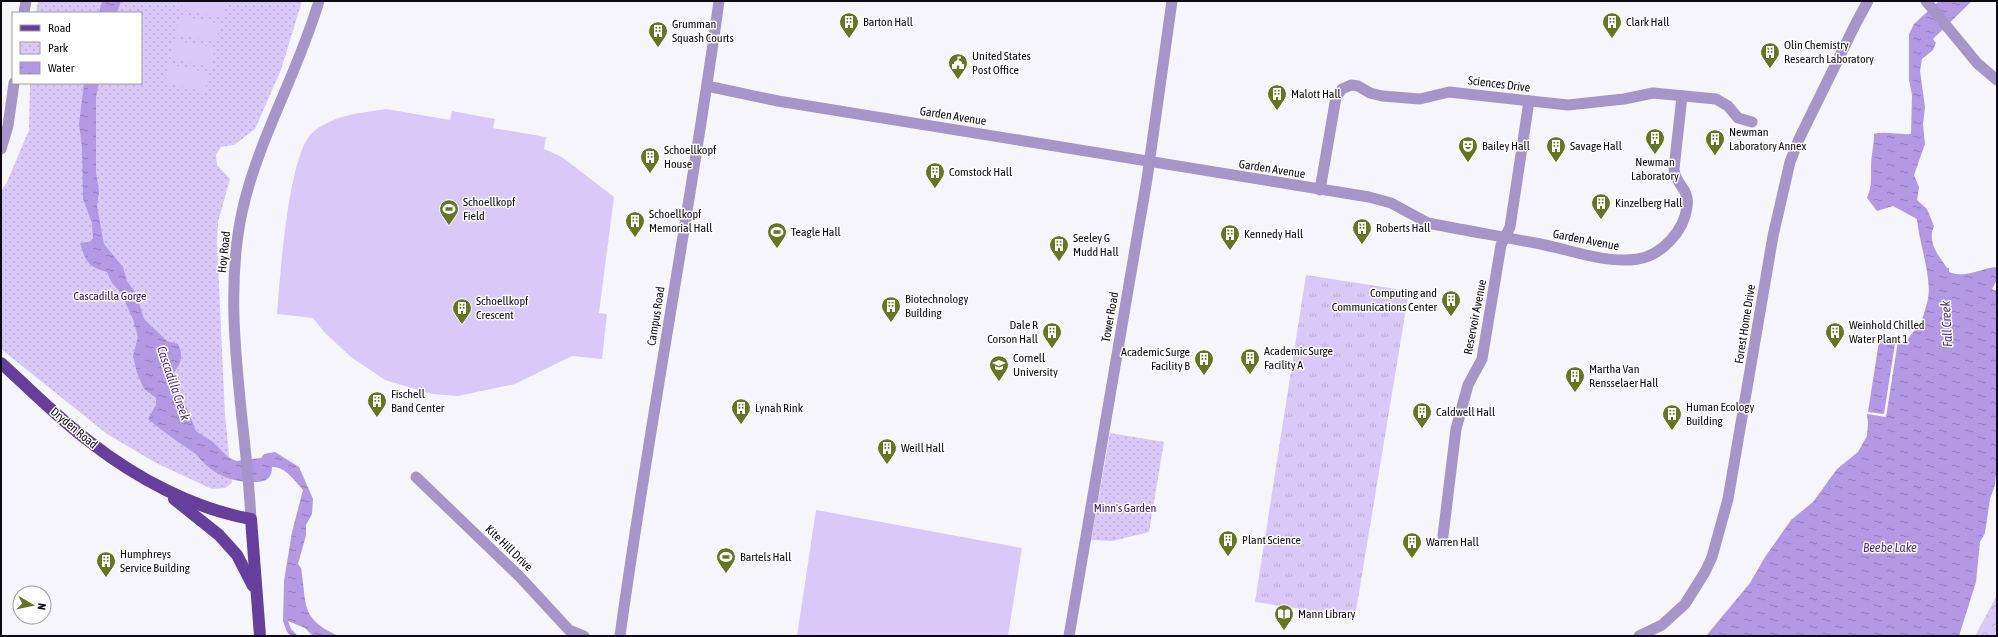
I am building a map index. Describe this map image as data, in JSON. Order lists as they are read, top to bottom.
{
  "streets": {
    "main road": ["Dryden Road"],
    "street": [
      "Sciences Drive",
      "Garden Avenue",
      "Hoy Road",
      "Campus Road",
      "Tower Road",
      "Reservoir Avenue",
      "Forest Home Drive",
      "Kite Hill Drive"
    ]
  },
  "crossings": [
    ["Sciences Drive", "Garden Avenue"],
    ["Sciences Drive", "Reservoir Avenue"],
    ["Garden Avenue", "Campus Road"],
    ["Garden Avenue", "Tower Road"],
    ["Garden Avenue", "Reservoir Avenue"],
    ["Hoy Road", "Dryden Road"]
  ],
  "water": ["Fall Creek", "Cascadilla Creek", "Beebe Lake"],
  "parks": ["Cascadilla Gorge", "Minn's Garden"],
  "places": {
    "building": [
      "Barton Hall",
      "Clark Hall",
      "Grumman Squash Courts",
      "Olin Chemistry Research Laboratory",
      "Malott Hall",
      "Newman Laboratory",
      "Newman Laboratory Annex",
      "Savage Hall",
      "Schoellkopf House",
      "Comstock Hall",
      "Kinzelberg Hall",
      "Schoellkopf Memorial Hall",
      "Roberts Hall",
      "Kennedy Hall",
      "Seeley G Mudd Hall",
      "Computing and Communications Center",
      "Biotechnology Building",
      "Schoellkopf Crescent",
      "Dale R Corson Hall",
      "Weinhold Chilled Water Plant 1",
      "Academic Surge Facility A",
      "Academic Surge Facility B",
      "Martha Van Rensselaer Hall",
      "Fischell Band Center",
      "Lynah Rink",
      "Caldwell Hall",
      "Human Ecology Building",
      "Weill Hall",
      "Plant Science",
      "Warren Hall",
      "Humphreys Service Building"
    ],
    "public building": ["United States Post Office"],
    "theatre": ["Bailey Hall"],
    "sports": ["Schoellkopf Field", "Teagle Hall", "Bartels Hall"],
    "school or university": ["Cornell University"],
    "library": ["Mann Library"]
  },
  "legend": ["Road", "Park", "Water"],
  "north": "right"
}
